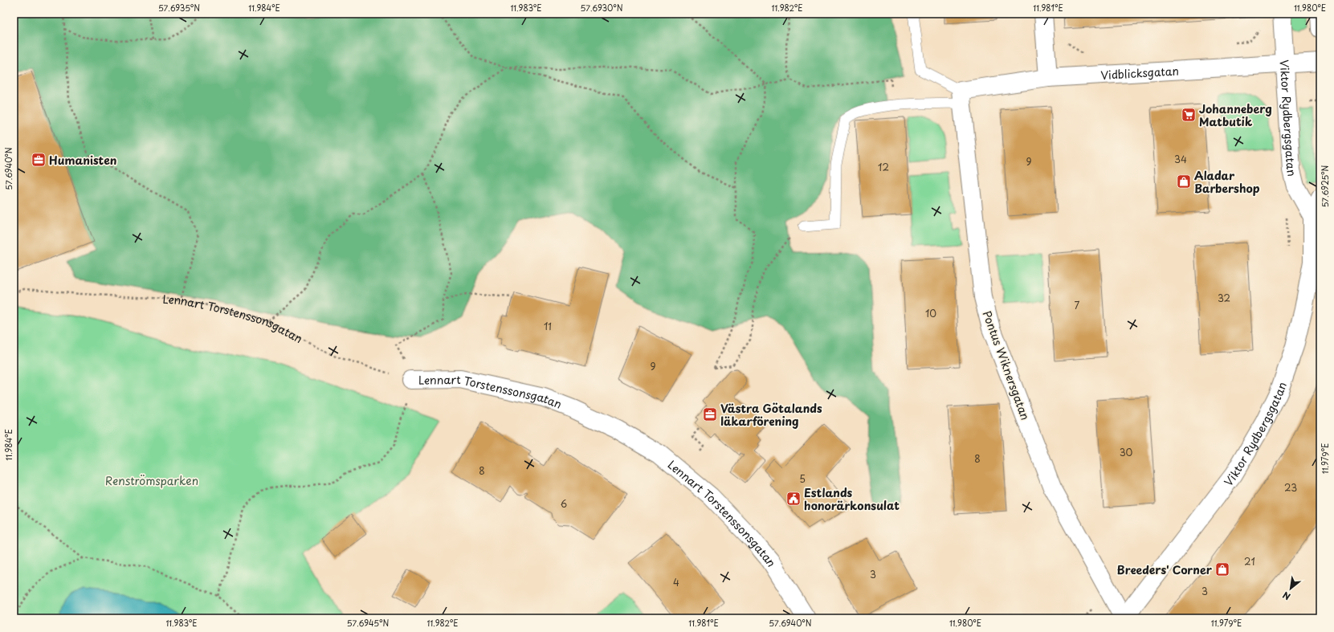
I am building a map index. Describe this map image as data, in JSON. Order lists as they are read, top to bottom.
{
  "streets": {
    "street": [
      "Vidblicksgatan",
      "Viktor Rydbergsgatan",
      "Lennart Torstenssonsgatan",
      "Pontus Wiknersgatan"
    ]
  },
  "crossings": [
    ["Vidblicksgatan", "Viktor Rydbergsgatan"],
    ["Vidblicksgatan", "Pontus Wiknersgatan"],
    ["Viktor Rydbergsgatan", "Pontus Wiknersgatan"]
  ],
  "parks": ["Renströmsparken"],
  "places": {
    "supermarket": ["Johanneberg Matbutik"],
    "office": ["Humanisten", "Västra Götalands läkarförening"],
    "shop": ["Aladar Barbershop", "Breeders' Corner"],
    "public building": ["Estlands honorärkonsulat"]
  },
  "house_numbers": [
    "34",
    "9",
    "12",
    "32",
    "7",
    "10",
    "11",
    "9",
    "30",
    "8",
    "8",
    "5",
    "23",
    "6",
    "21",
    "3",
    "4",
    "3"
  ],
  "north": "bottom left",
  "coordinates": [
    "57.6935°N",
    "11.984°E",
    "11.983°E",
    "57.6930°N",
    "11.982°E",
    "11.981°E",
    "11.980°E",
    "57.6940°N",
    "57.6925°N",
    "11.979°E",
    "57.6945°N"
  ]
}
